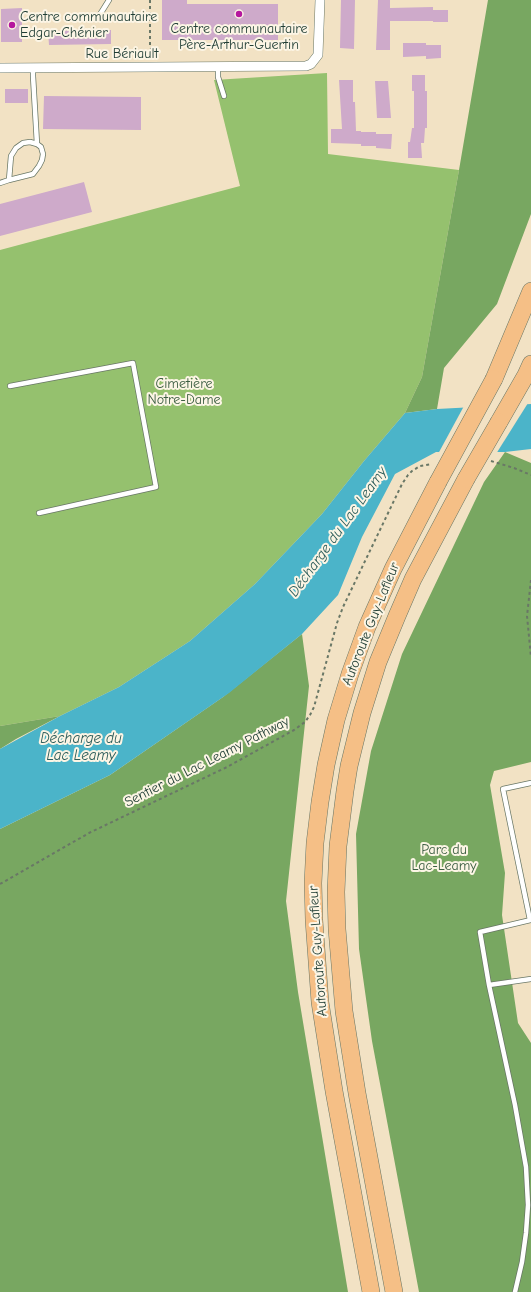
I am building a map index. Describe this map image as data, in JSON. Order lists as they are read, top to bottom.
{
  "streets": {
    "highway": ["Autoroute Guy-Lafleur"],
    "street": ["Rue Bériault"],
    "path": ["Sentier du Lac Leamy Pathway"]
  },
  "water": ["Décharge du Lac Leamy"],
  "parks": ["Cimetière Notre-Dame", "Parc du Lac-Leamy"],
  "places": ["Centre communautaire Père-Arthur-Guertin", "Centre communautaire Edgar-Chénier"]
}
